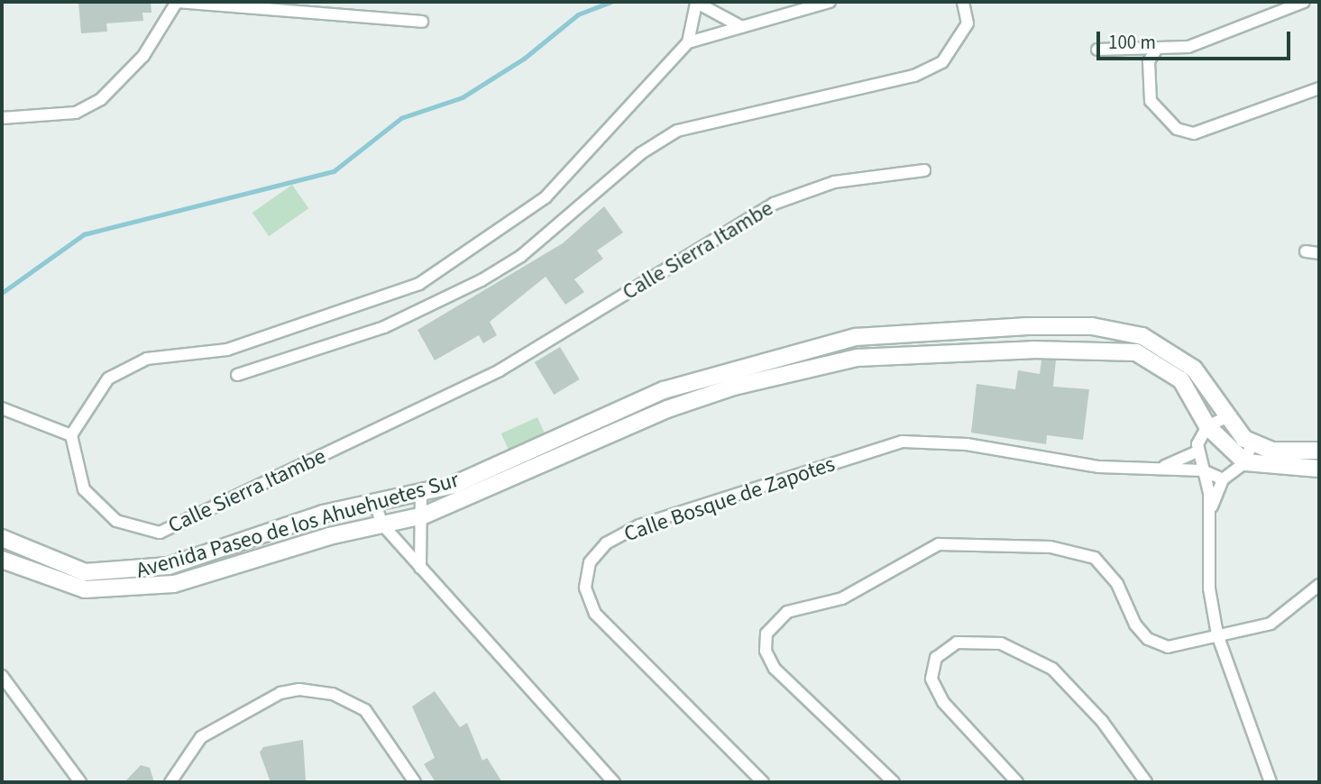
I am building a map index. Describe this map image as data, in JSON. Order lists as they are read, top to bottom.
{
  "streets": {
    "street": ["Calle Sierra Itambe", "Calle Bosque de Zapotes", "Avenida Paseo de los Ahuehuetes Sur"]
  },
  "scale_bar": "100 m"
}
